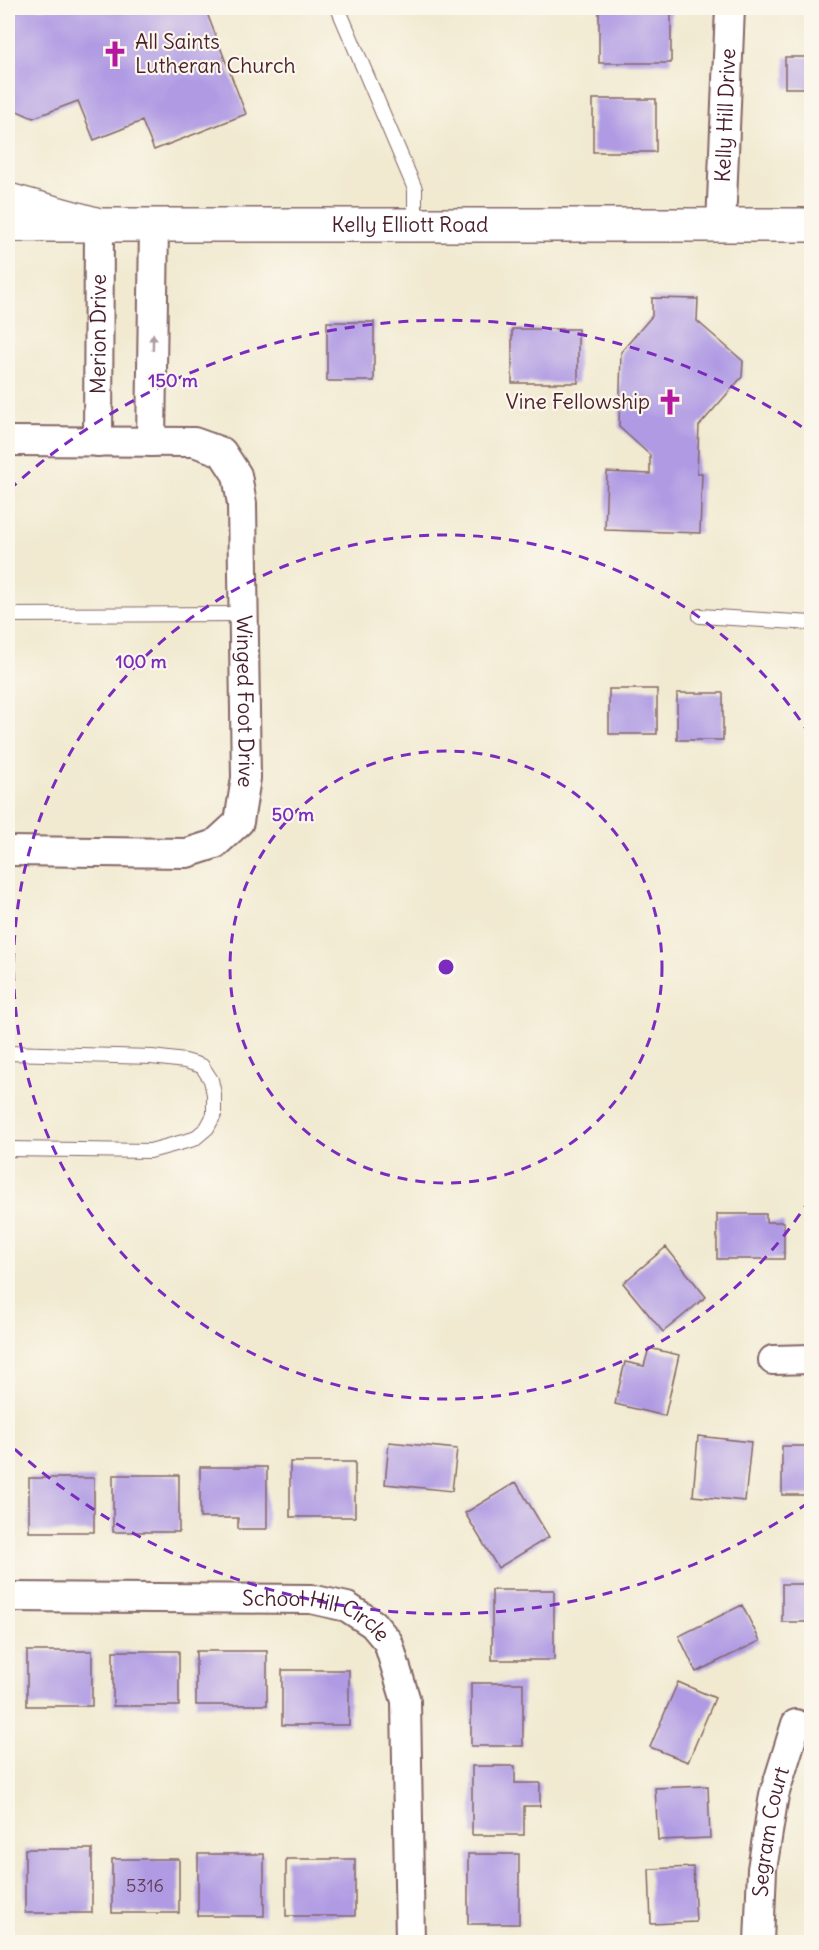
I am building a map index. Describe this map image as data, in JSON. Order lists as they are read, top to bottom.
{
  "streets": {
    "street": [
      "Kelly Hill Drive",
      "Kelly Elliott Road",
      "Merion Drive",
      "Winged Foot Drive",
      "School Hill Circle",
      "Segram Court"
    ]
  },
  "crossings": [
    ["Kelly Hill Drive", "Kelly Elliott Road"],
    ["Kelly Elliott Road", "Merion Drive"]
  ],
  "places": {
    "church": ["All Saints Lutheran Church", "Vine Fellowship"]
  },
  "house_numbers": ["5316"],
  "rings": ["150 m", "100 m", "50 m"]
}
